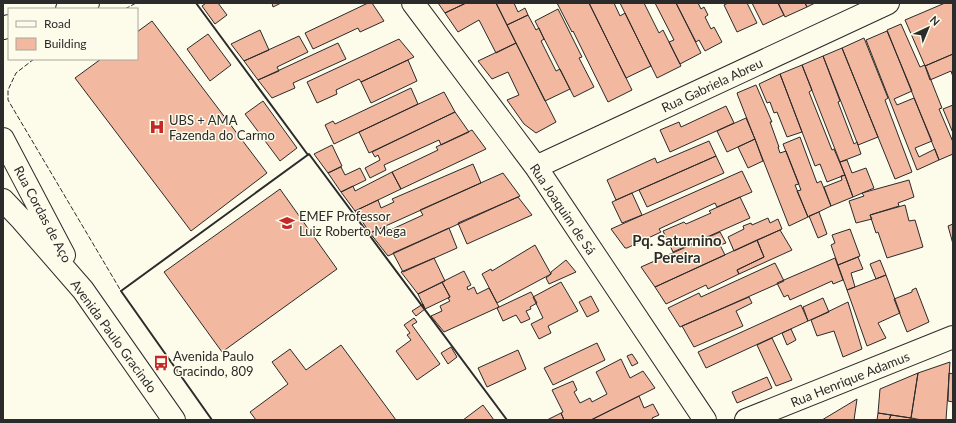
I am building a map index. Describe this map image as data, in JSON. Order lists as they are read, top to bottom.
{
  "streets": {
    "street": [
      "Rua Gabriela Abreu",
      "Rua Joaquim de Sá",
      "Rua Cordas de Aço",
      "Avenida Paulo Gracindo",
      "Rua Henrique Adamus"
    ]
  },
  "crossings": [
    ["Rua Gabriela Abreu", "Rua Joaquim de Sá"],
    ["Rua Cordas de Aço", "Avenida Paulo Gracindo"]
  ],
  "districts": ["Pq. Saturnino Pereira"],
  "places": {
    "hospital": ["UBS + AMA Fazenda do Carmo"],
    "school or university": ["EMEF Professor Luiz Roberto Mega"],
    "bus stop": ["Avenida Paulo Gracindo, 809"]
  },
  "legend": ["Road", "Building"],
  "north": "top right"
}
